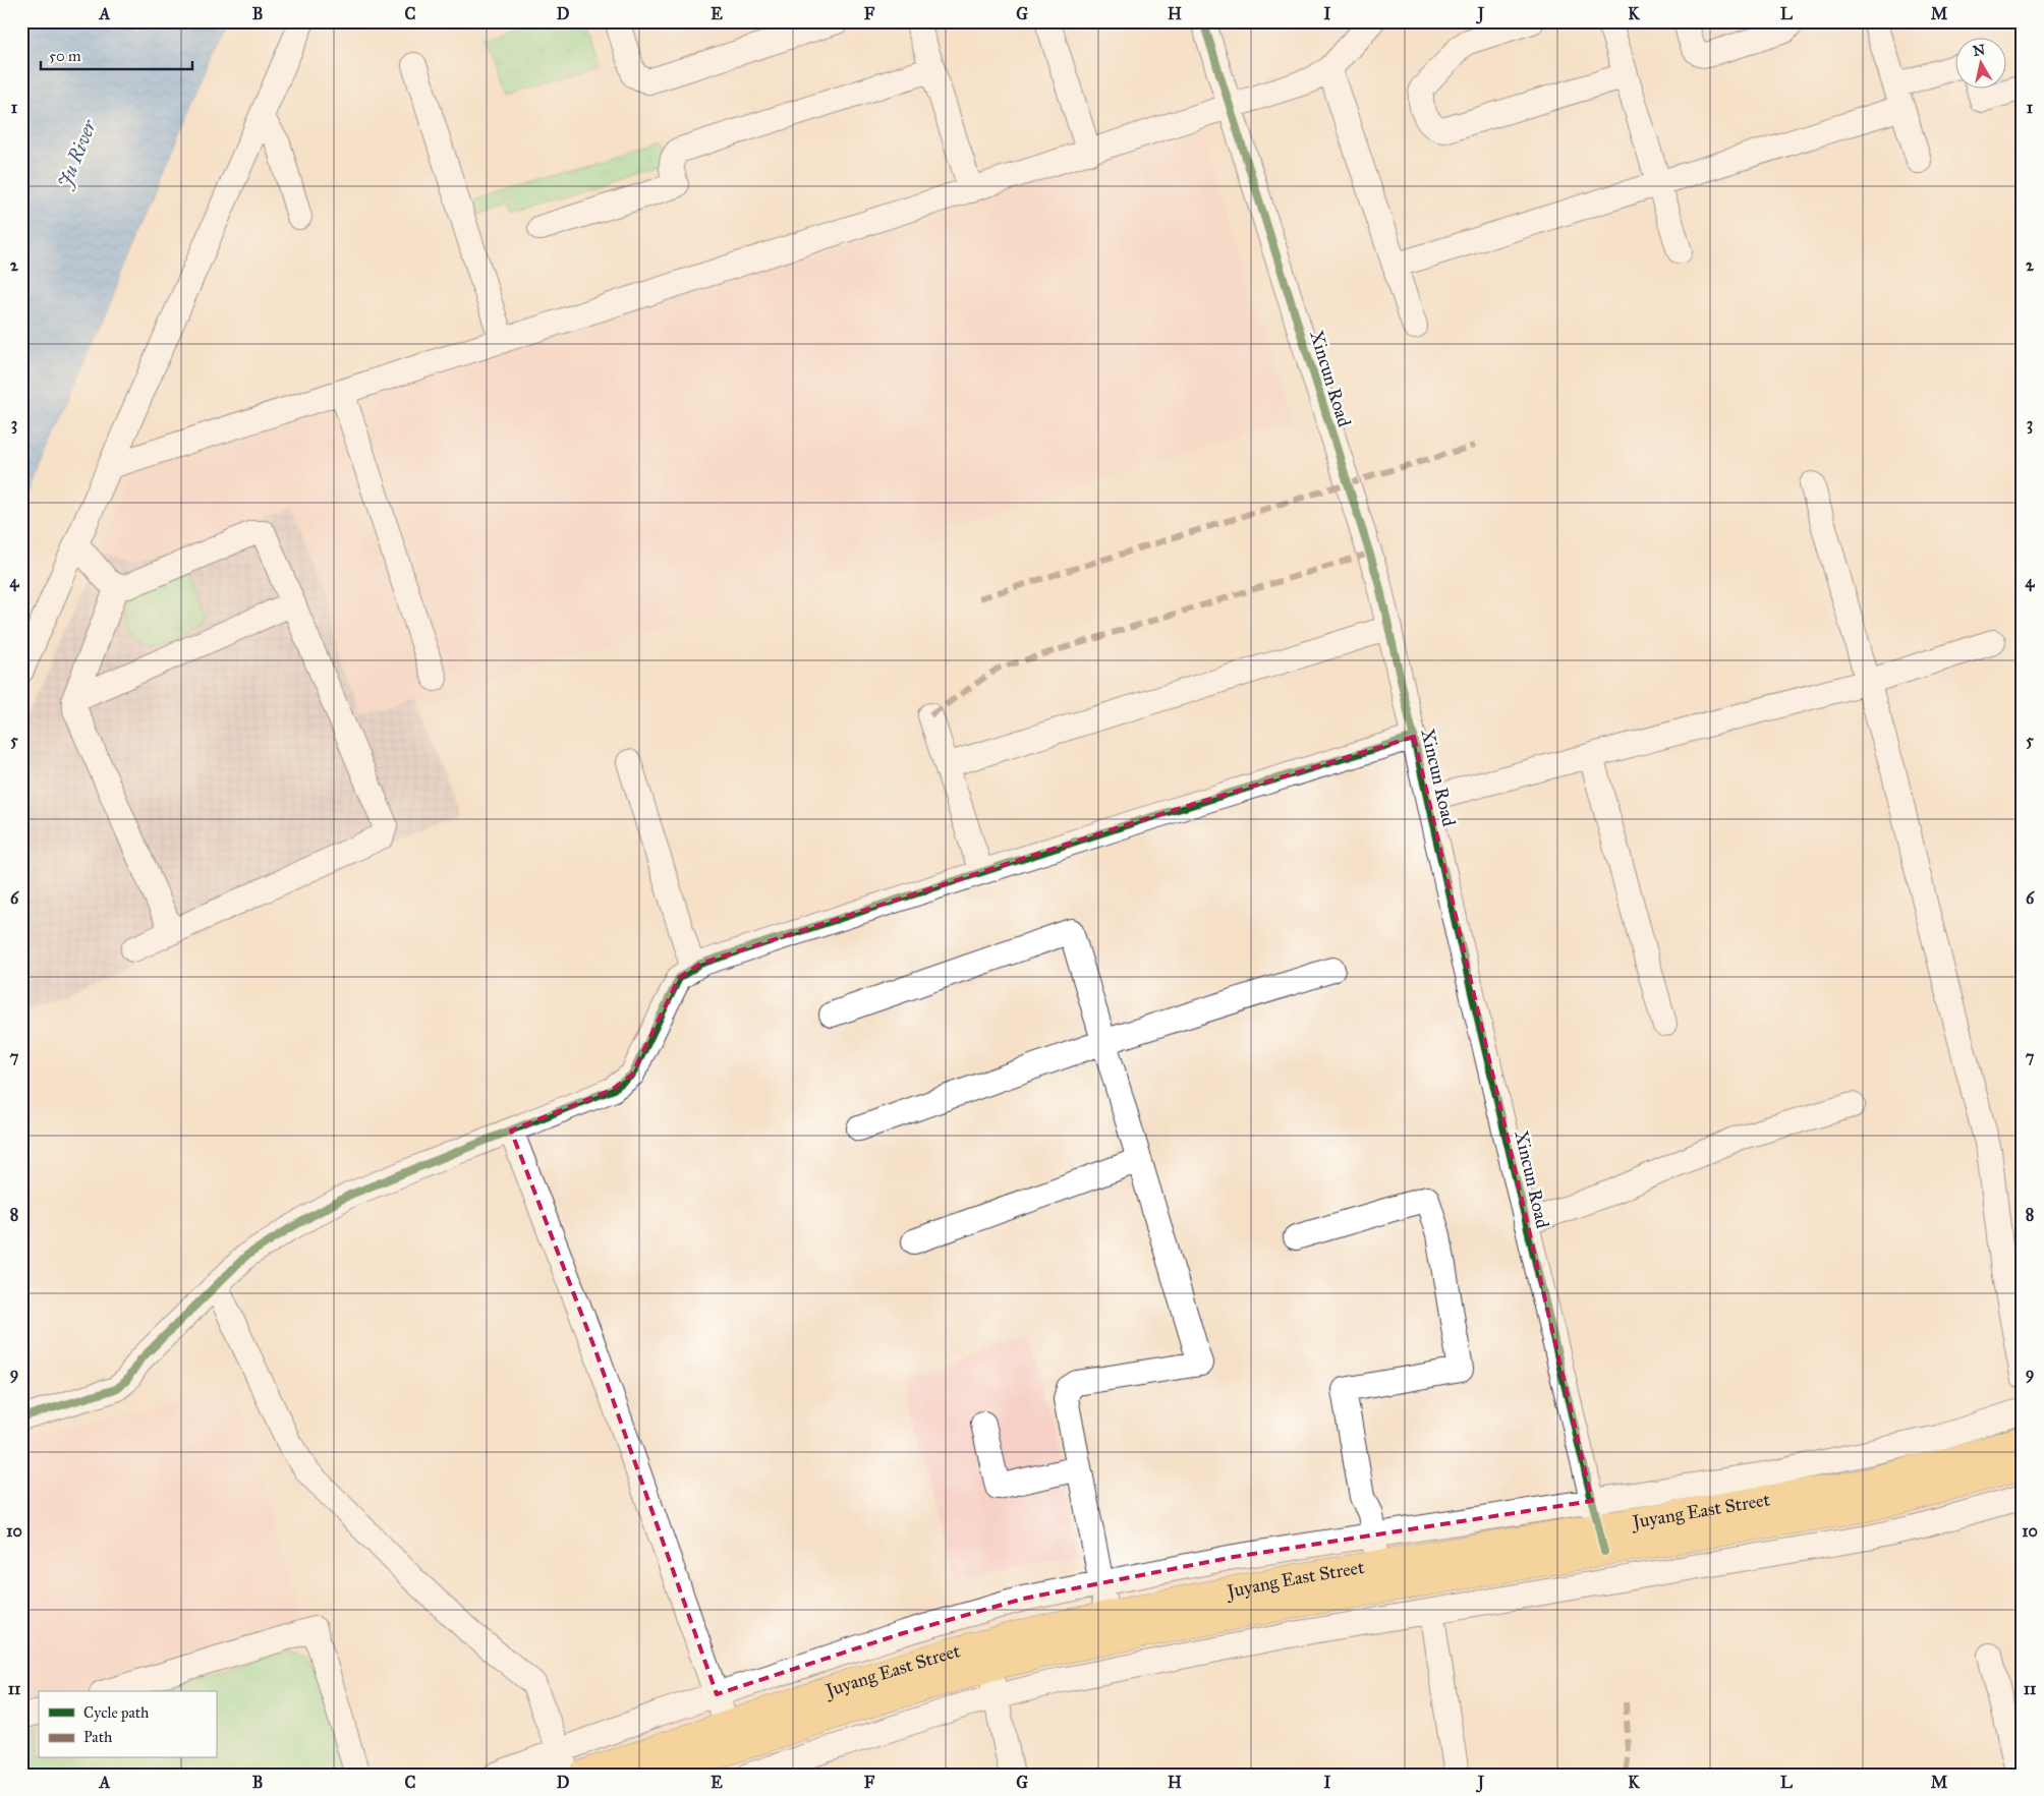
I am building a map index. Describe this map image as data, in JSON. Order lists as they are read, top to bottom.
{
  "streets": {
    "highway": ["Juyang East Street"],
    "street": ["Xincun Road"]
  },
  "crossings": [
    ["Xincun Road", "Juyang East Street"]
  ],
  "water": ["Ju River"],
  "legend": ["Cycle path", "Path"],
  "scale_bar": "50 m",
  "north": "top",
  "grid": {
    "columns": [
      "A",
      "B",
      "C",
      "D",
      "E",
      "F",
      "G",
      "H",
      "I",
      "J",
      "K",
      "L",
      "M"
    ],
    "rows": [
      "1",
      "2",
      "3",
      "4",
      "5",
      "6",
      "7",
      "8",
      "9",
      "10",
      "11"
    ]
  }
}
